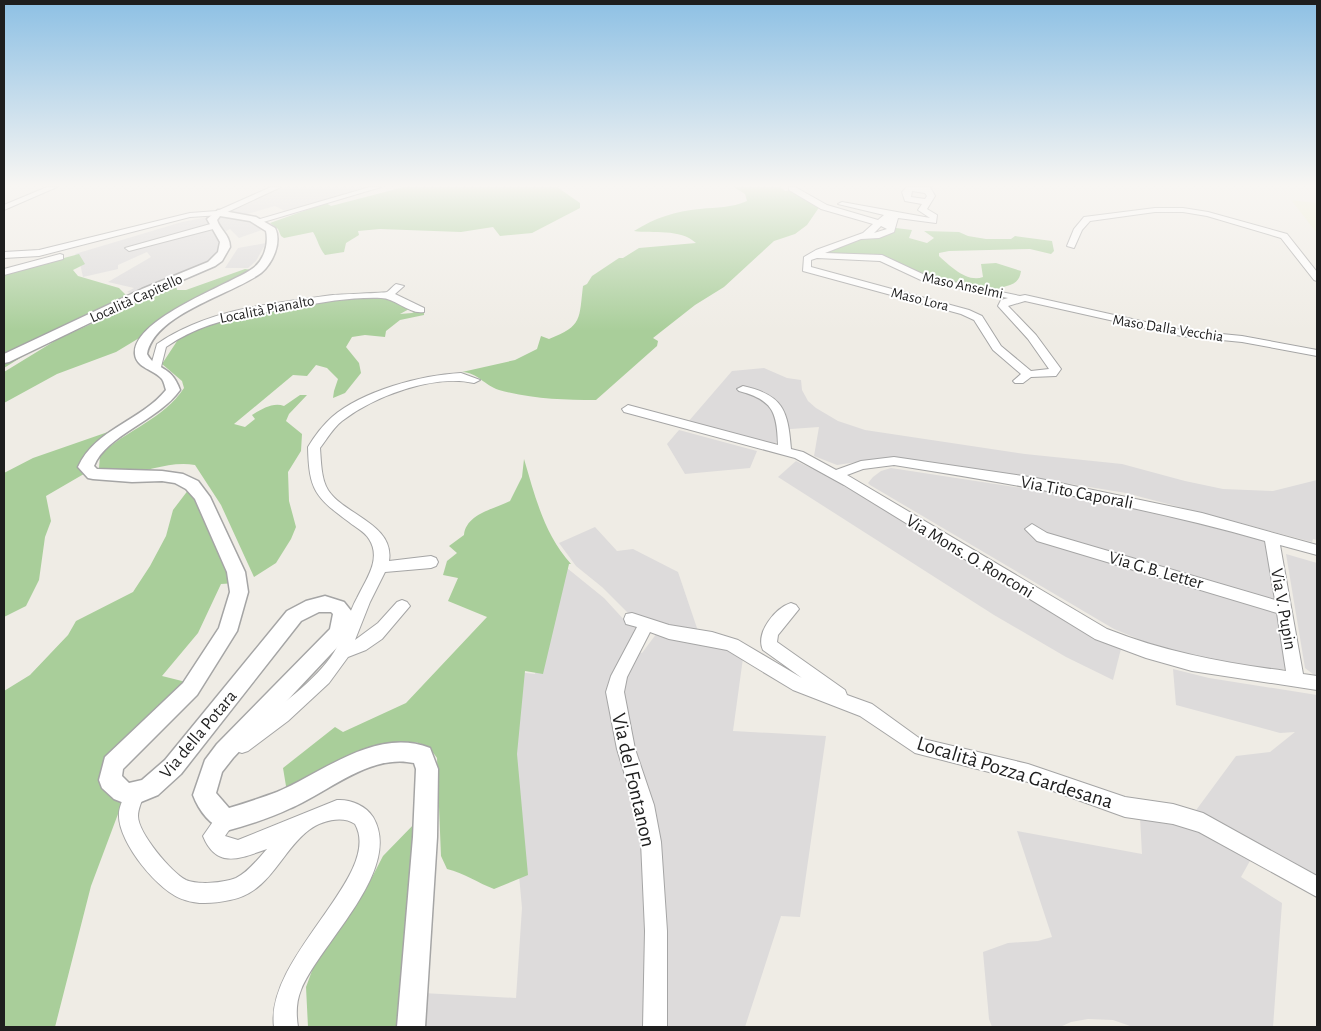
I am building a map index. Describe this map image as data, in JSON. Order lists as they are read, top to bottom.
{
  "streets": {
    "street": [
      "Maso Anselmi",
      "Località Capitello",
      "Maso Lora",
      "Località Pianalto",
      "Maso Dalla Vecchia",
      "Via Tito Caporali",
      "Via Mons. O. Ronconi",
      "Via G.B. Letter",
      "Via V. Pupin",
      "Via della Potara",
      "Località Pozza Gardesana",
      "Via del Fontanon"
    ]
  },
  "crossings": [
    ["Maso Anselmi", "Maso Lora"],
    ["Maso Anselmi", "Maso Dalla Vecchia"],
    ["Località Pianalto", "Via della Potara"],
    ["Via Tito Caporali", "Via Mons. O. Ronconi"],
    ["Via Tito Caporali", "Via V. Pupin"],
    ["Via Mons. O. Ronconi", "Via V. Pupin"],
    ["Via G.B. Letter", "Via V. Pupin"],
    ["Località Pozza Gardesana", "Via del Fontanon"]
  ]
}
